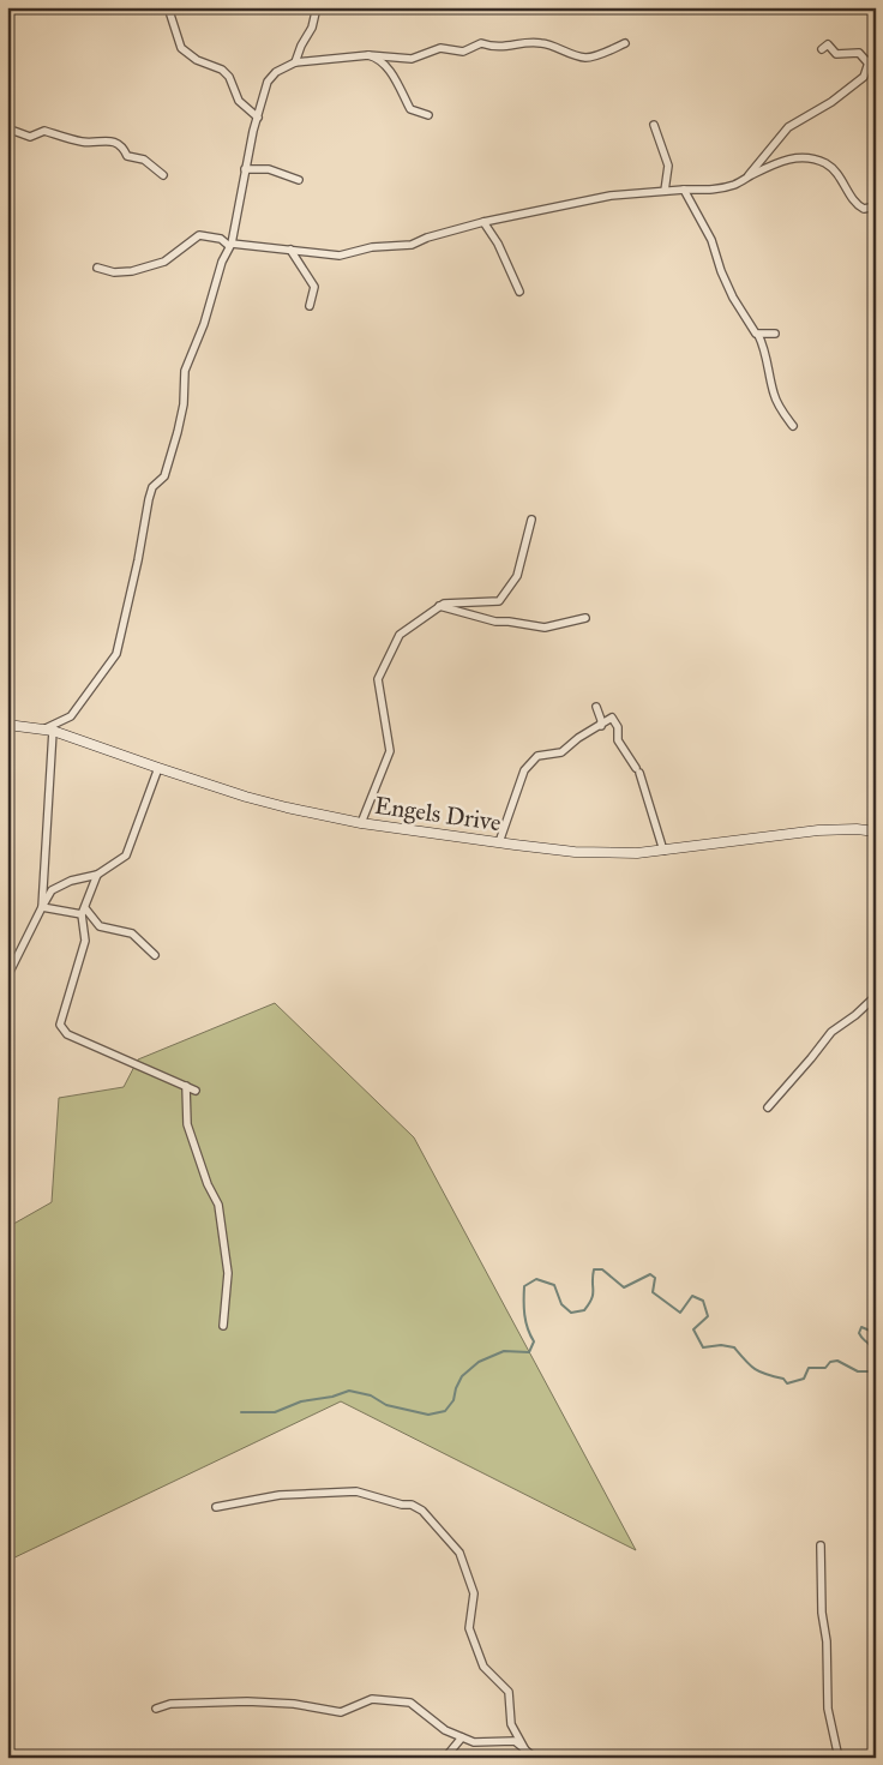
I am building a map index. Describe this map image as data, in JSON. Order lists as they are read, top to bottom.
{
  "streets": {
    "street": ["Engels Drive"]
  }
}
